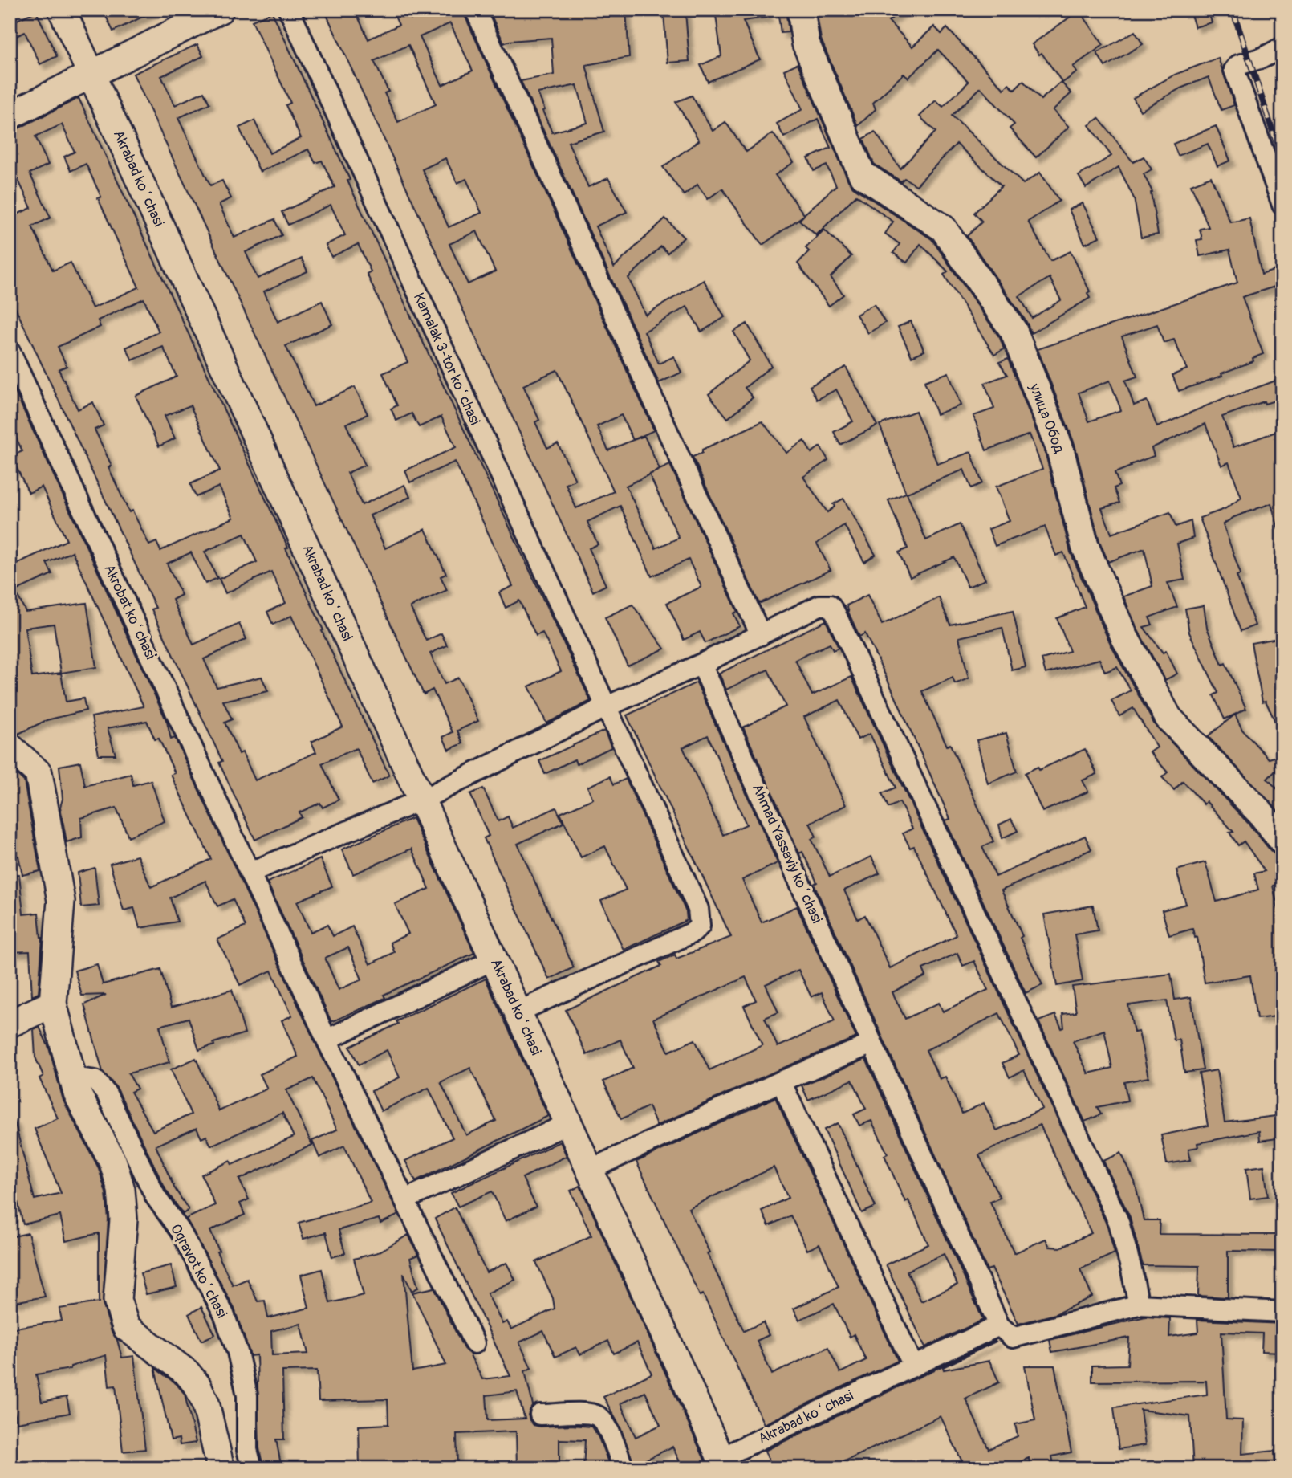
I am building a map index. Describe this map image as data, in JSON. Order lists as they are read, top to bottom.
{
  "streets": {
    "street": [
      "Akrabad koʻchasi",
      "Kamalak 3-tor koʻchasi",
      "улица Обод",
      "Akrobat koʻchasi",
      "Ahmad Yassaviy koʻchasi",
      "Oqravot koʻchasi"
    ]
  },
  "crossings": [
    ["Akrabad koʻchasi", "Kamalak 3-tor koʻchasi"],
    ["Akrabad koʻchasi", "Ahmad Yassaviy koʻchasi"]
  ]
}
